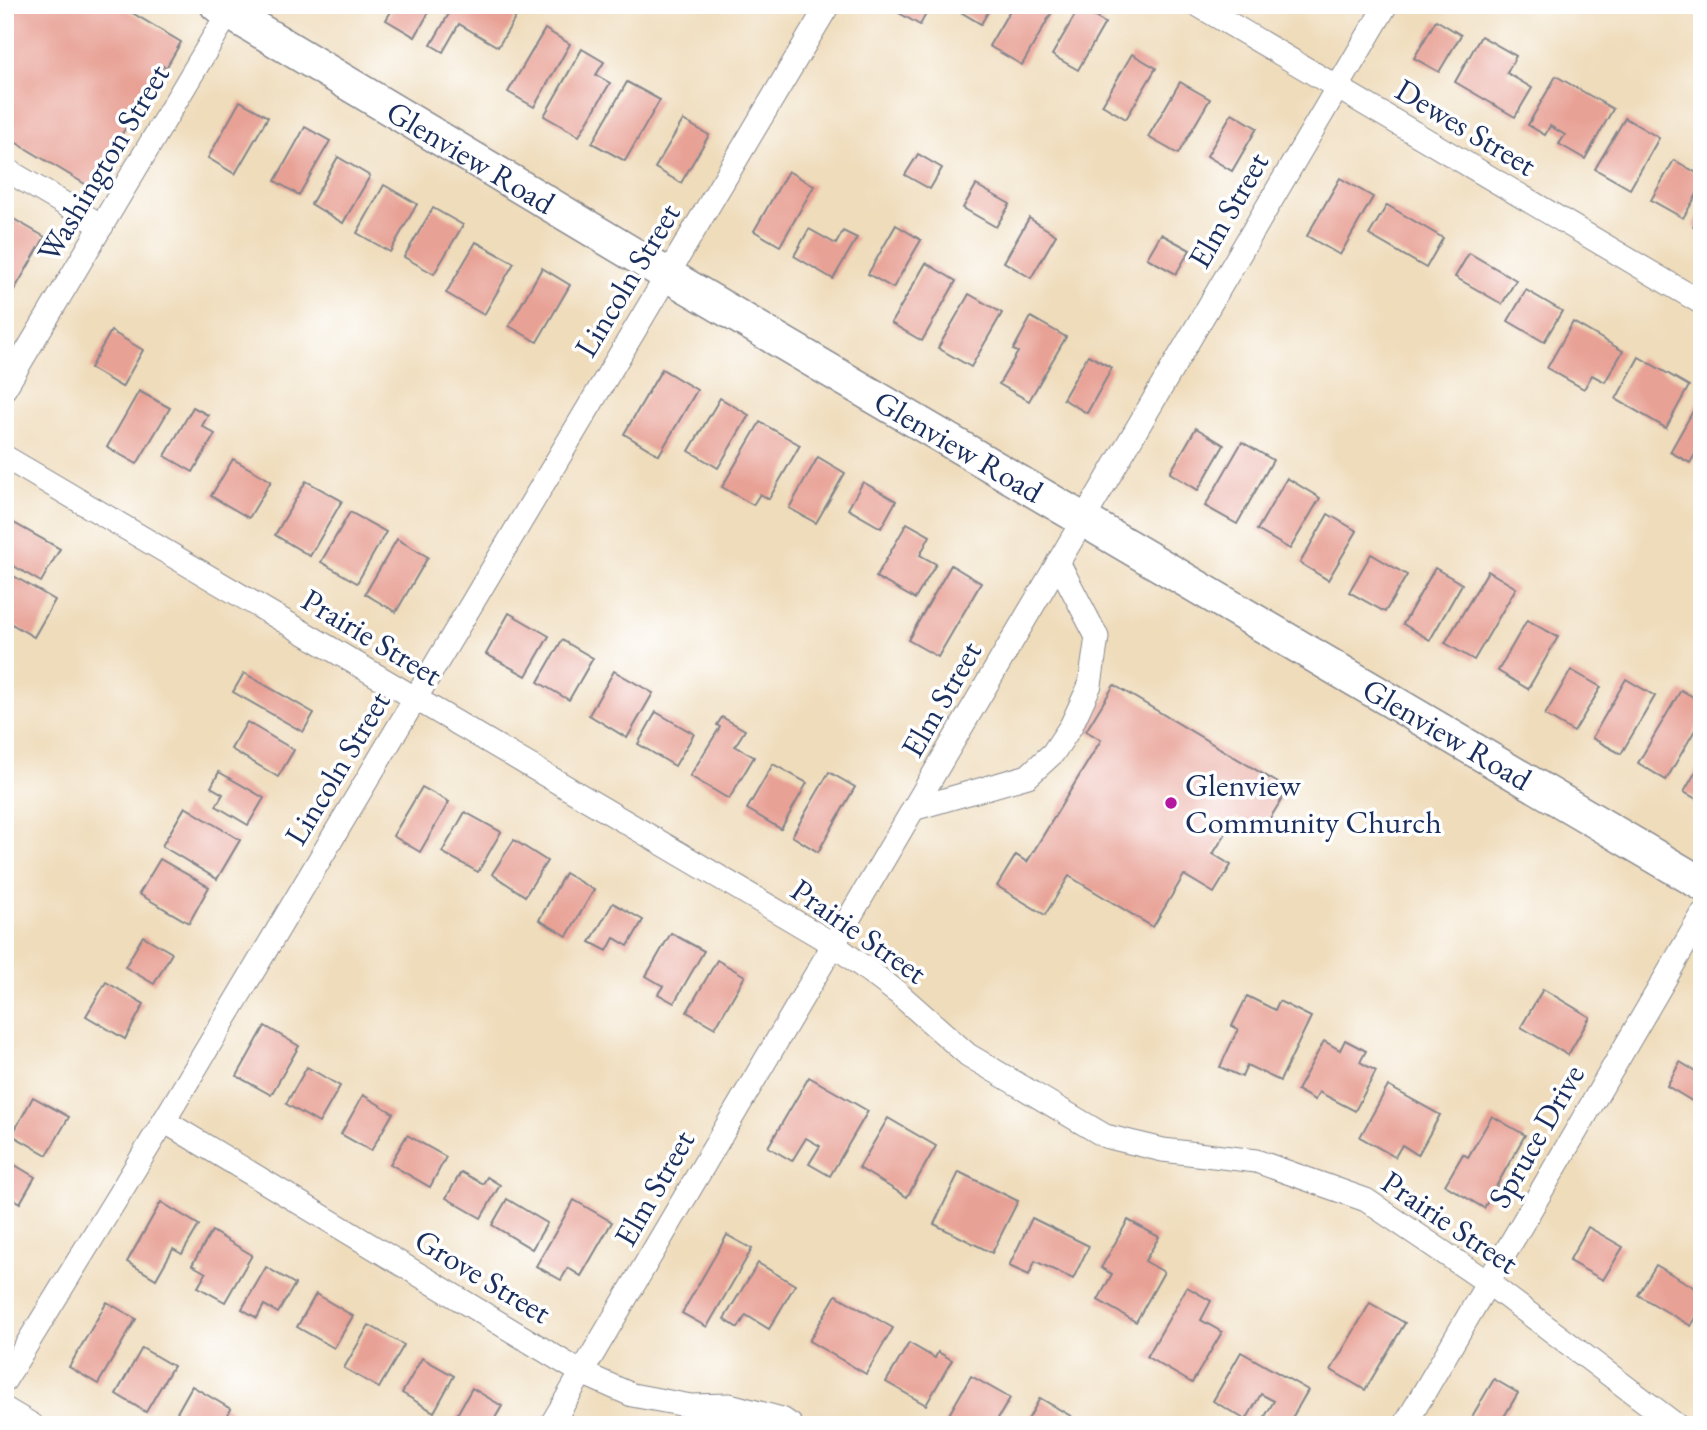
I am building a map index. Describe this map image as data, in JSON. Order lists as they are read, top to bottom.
{
  "streets": {
    "main road": ["Glenview Road"],
    "street": [
      "Dewes Street",
      "Washington Street",
      "Elm Street",
      "Lincoln Street",
      "Prairie Street",
      "Spruce Drive",
      "Grove Street"
    ]
  },
  "crossings": [
    ["Dewes Street", "Elm Street"],
    ["Glenview Road", "Washington Street"],
    ["Glenview Road", "Elm Street"],
    ["Glenview Road", "Lincoln Street"],
    ["Elm Street", "Prairie Street"],
    ["Elm Street", "Grove Street"],
    ["Lincoln Street", "Prairie Street"],
    ["Lincoln Street", "Grove Street"],
    ["Prairie Street", "Spruce Drive"]
  ],
  "places": ["Glenview Community Church"]
}
